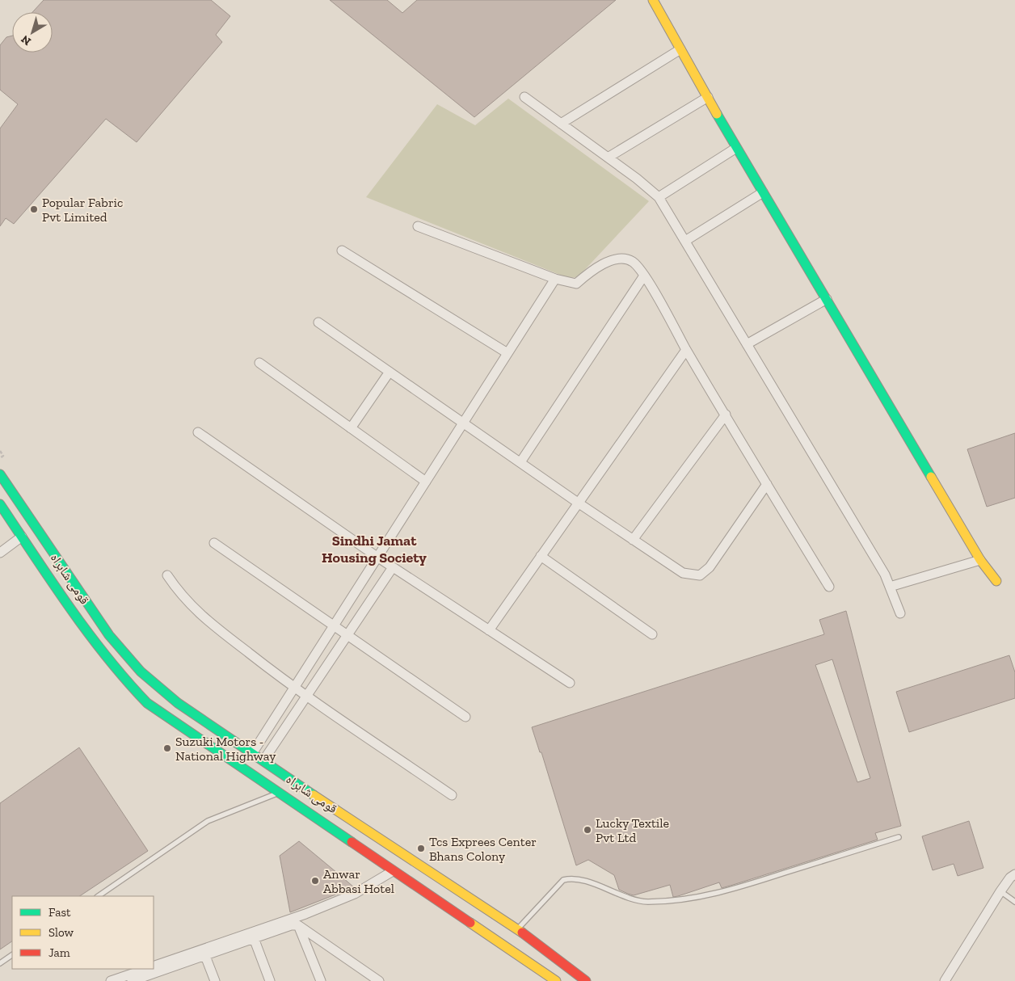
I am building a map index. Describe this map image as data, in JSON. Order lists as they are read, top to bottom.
{
  "streets": {
    "main road": ["قومی شاہراہ"]
  },
  "districts": ["Sindhi Jamat Housing Society"],
  "places": [
    "Popular Fabric Pvt Limited",
    "Suzuki Motors - National Highway",
    "Lucky Textile Pvt Ltd",
    "Tcs Exprees Center Bhans Colony",
    "Anwar Abbasi Hotel"
  ],
  "legend": ["Fast", "Slow", "Jam"],
  "north": "bottom left"
}
